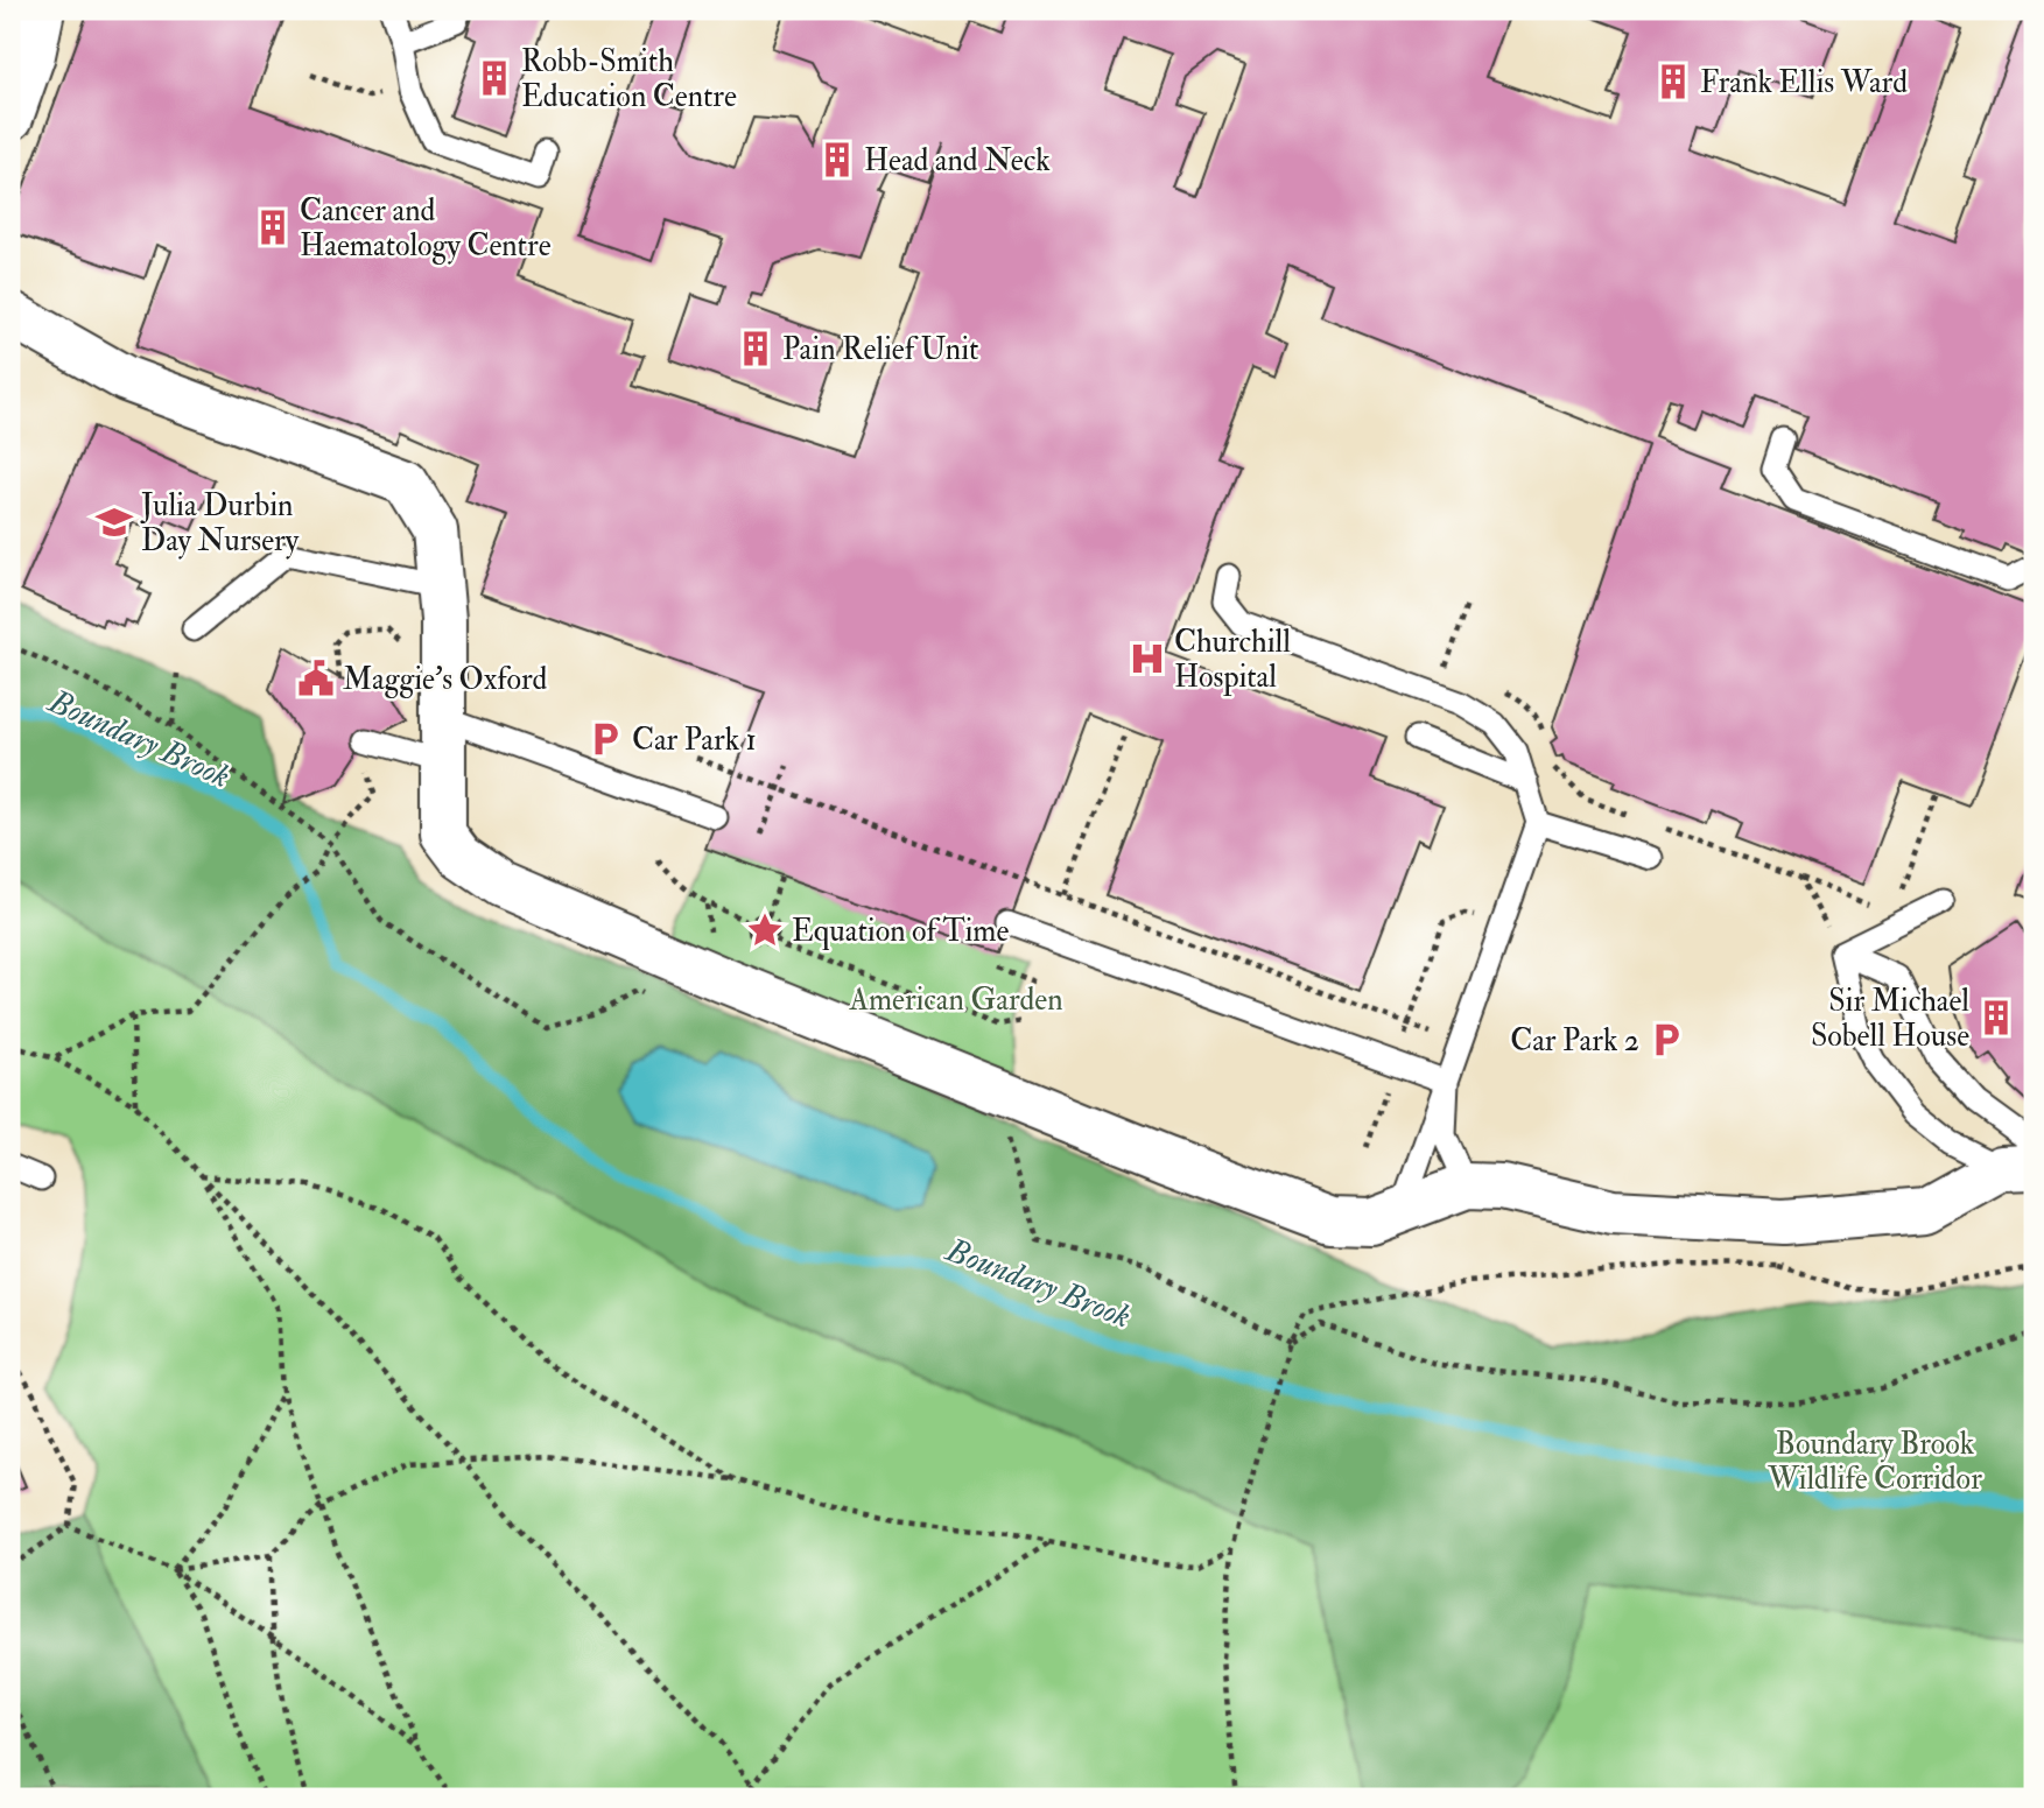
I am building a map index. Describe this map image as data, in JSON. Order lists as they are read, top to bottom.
{
  "water": ["Boundary Brook"],
  "parks": ["American Garden", "Boundary Brook Wildlife Corridor"],
  "places": {
    "building": [
      "Robb-Smith Education Centre",
      "Frank Ellis Ward",
      "Head and Neck",
      "Cancer and Haematology Centre",
      "Pain Relief Unit",
      "Sir Michael Sobell House"
    ],
    "school or university": ["Julia Durbin Day Nursery"],
    "hospital": ["Churchill Hospital"],
    "public building": ["Maggie's Oxford"],
    "parking": ["Car Park 1", "Car Park 2"],
    "place": ["Equation of Time"]
  }
}
